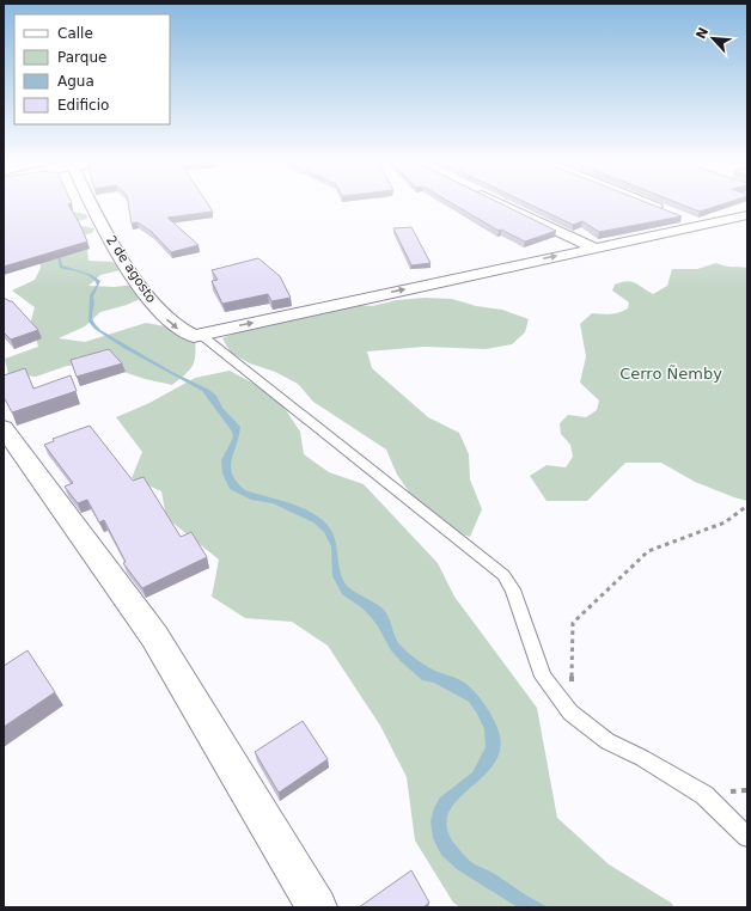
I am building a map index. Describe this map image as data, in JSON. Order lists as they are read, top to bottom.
{
  "streets": {
    "street": ["2 de agosto"]
  },
  "parks": ["Cerro Ñemby"],
  "legend": [
    "Calle",
    "Parque",
    "Agua",
    "Edificio"
  ],
  "north": "top left"
}
